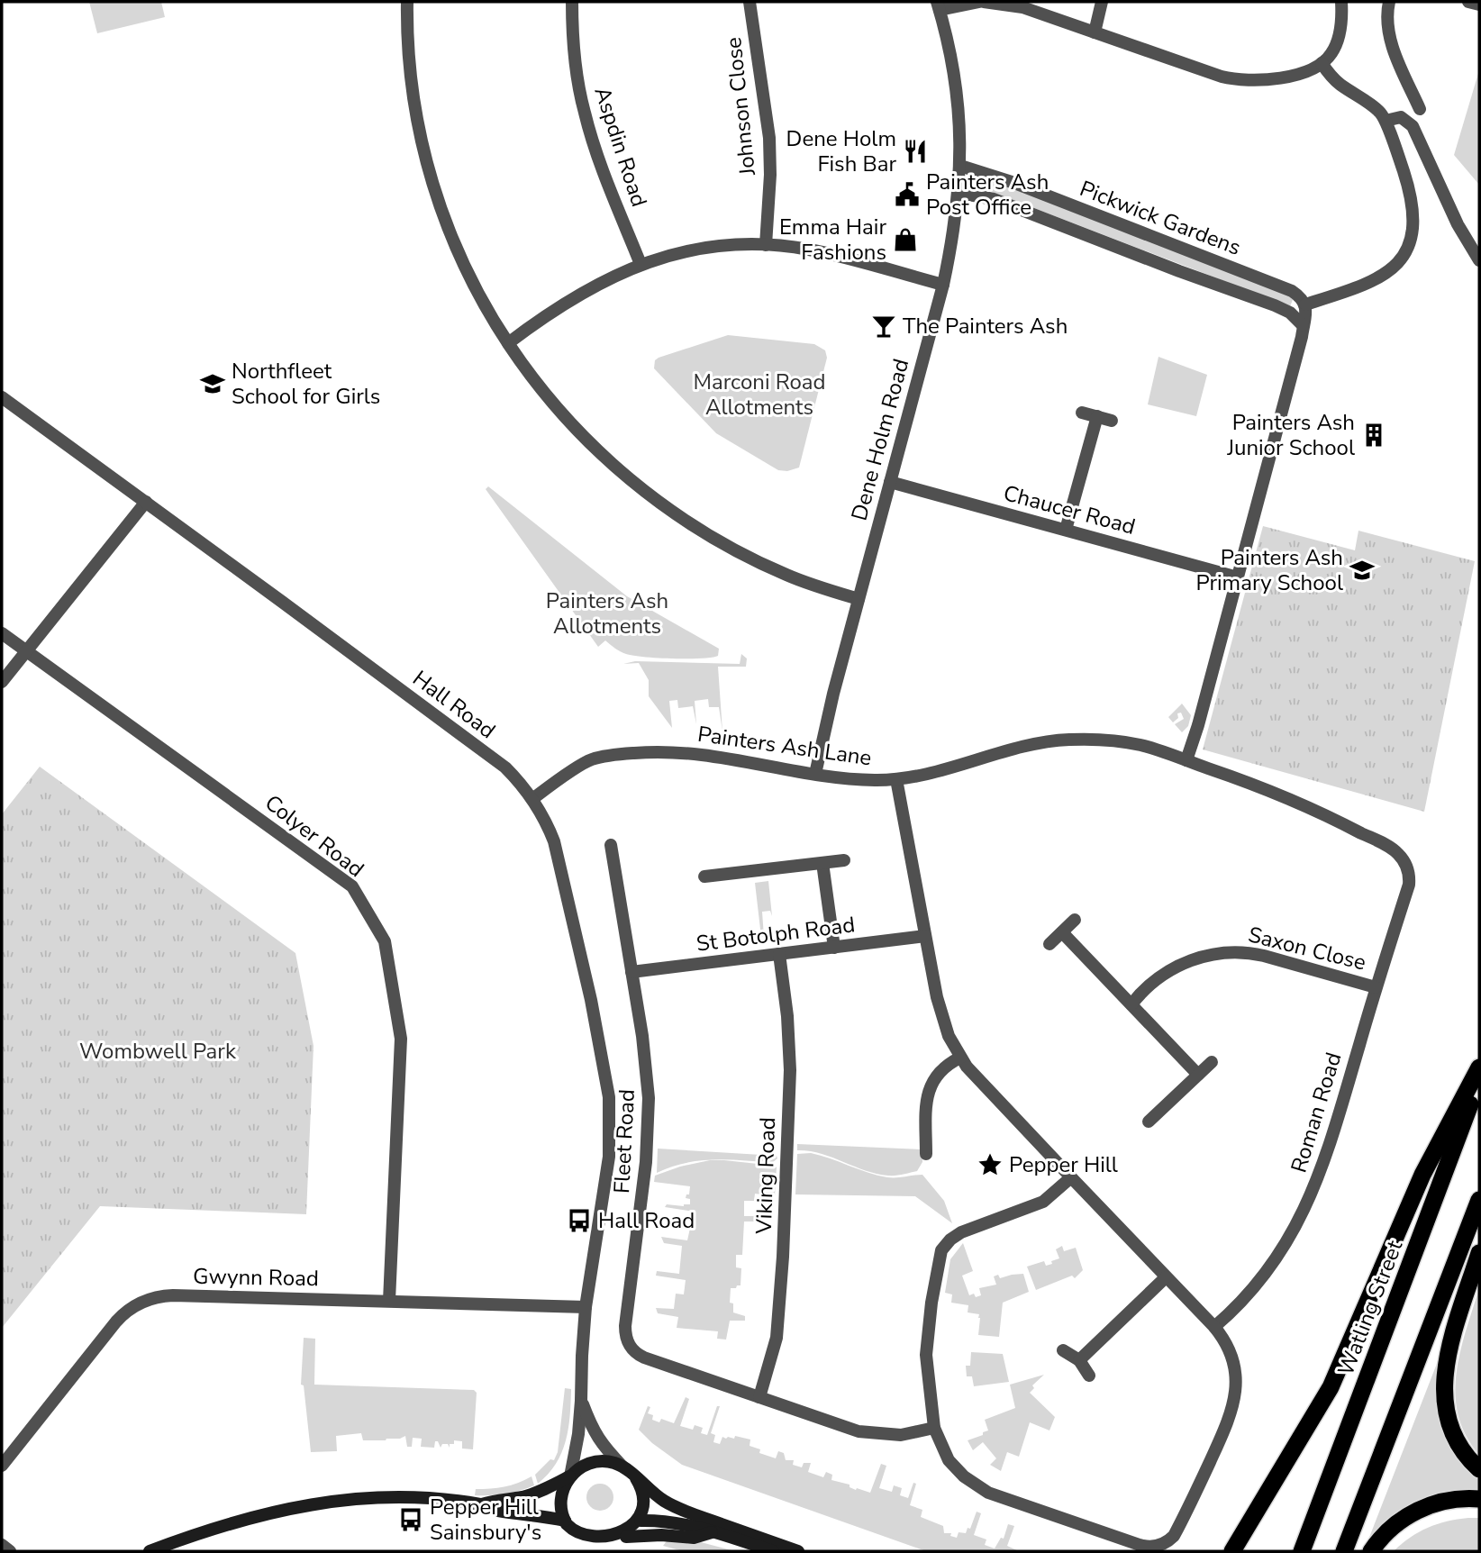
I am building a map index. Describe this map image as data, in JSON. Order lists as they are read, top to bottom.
{
  "streets": {
    "highway": ["Watling Street"],
    "main road": ["Hall Road"],
    "street": [
      "Johnson Close",
      "Aspdin Road",
      "Pickwick Gardens",
      "Dene Holm Road",
      "Chaucer Road",
      "Painters Ash Lane",
      "Colyer Road",
      "St Botolph Road",
      "Saxon Close",
      "Roman Road",
      "Fleet Road",
      "Viking Road",
      "Gwynn Road"
    ]
  },
  "crossings": [
    ["Pickwick Gardens", "Dene Holm Road"],
    ["Dene Holm Road", "Chaucer Road"],
    ["Dene Holm Road", "Painters Ash Lane"],
    ["Hall Road", "Painters Ash Lane"],
    ["Hall Road", "Gwynn Road"],
    ["Painters Ash Lane", "Roman Road"],
    ["Colyer Road", "Gwynn Road"],
    ["St Botolph Road", "Fleet Road"],
    ["St Botolph Road", "Viking Road"],
    ["Saxon Close", "Roman Road"],
    ["Fleet Road", "Viking Road"]
  ],
  "parks": ["Marconi Road Allotments", "Painters Ash Allotments", "Wombwell Park"],
  "places": {
    "restaurant": ["Dene Holm Fish Bar"],
    "public building": ["Painters Ash Post Office"],
    "shop": ["Emma Hair Fashions"],
    "bar": ["The Painters Ash"],
    "school or university": ["Northfleet School for Girls", "Painters Ash Primary School"],
    "building": ["Painters Ash Junior School"],
    "place": ["Pepper Hill"],
    "bus stop": ["Hall Road", "Pepper Hill Sainsbury's"]
  }
}
